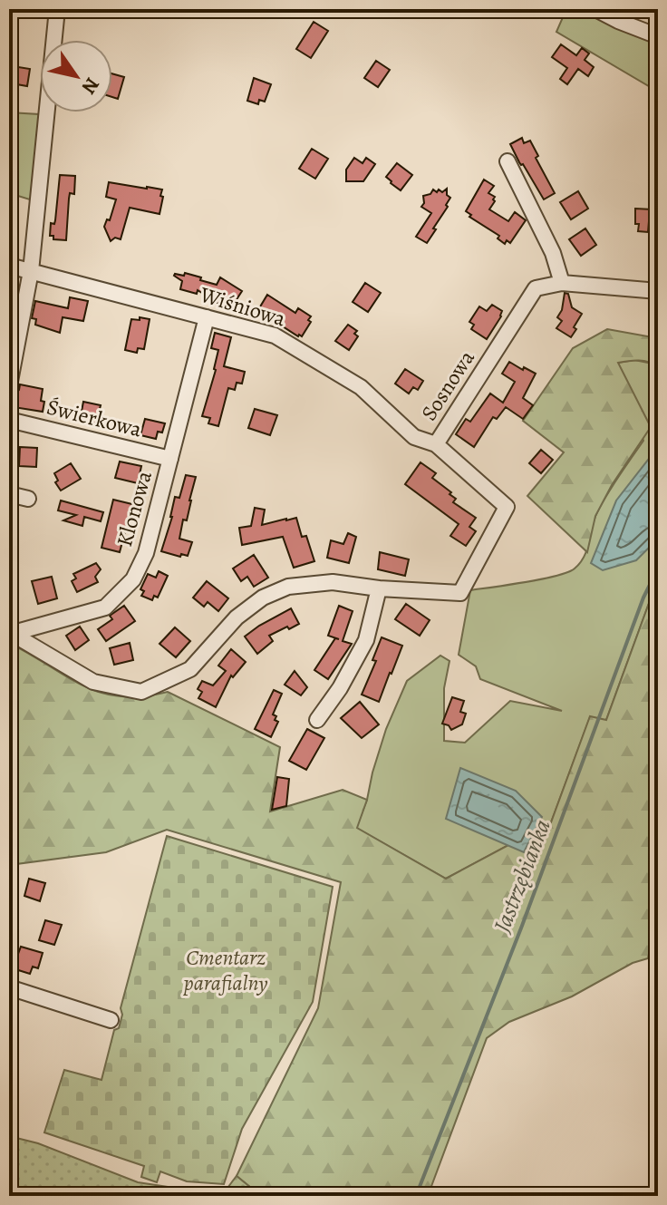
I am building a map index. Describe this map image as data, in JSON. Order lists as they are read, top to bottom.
{
  "streets": {
    "street": [
      "Wiśniowa",
      "Sosnowa",
      "Świerkowa",
      "Klonowa"
    ]
  },
  "crossings": [
    ["Wiśniowa", "Sosnowa"],
    ["Wiśniowa", "Klonowa"],
    ["Sosnowa", "Klonowa"],
    ["Świerkowa", "Klonowa"]
  ],
  "water": ["Jastrzębianka"],
  "parks": ["Cmentarz parafialny"],
  "north": "bottom right"
}
